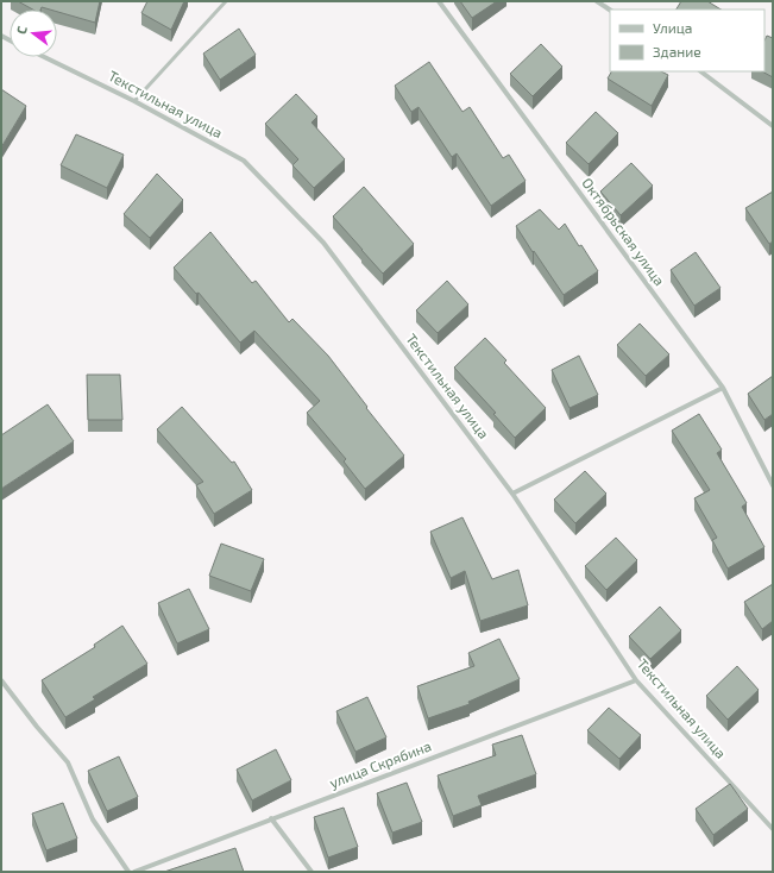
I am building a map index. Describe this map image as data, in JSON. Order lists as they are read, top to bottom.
{
  "streets": {
    "street": ["Текстильная улица", "Октябрьская улица", "улица Скрябина"]
  },
  "crossings": [
    ["Текстильная улица", "улица Скрябина"]
  ],
  "legend": ["Улица", "Здание"],
  "north": "left"
}
